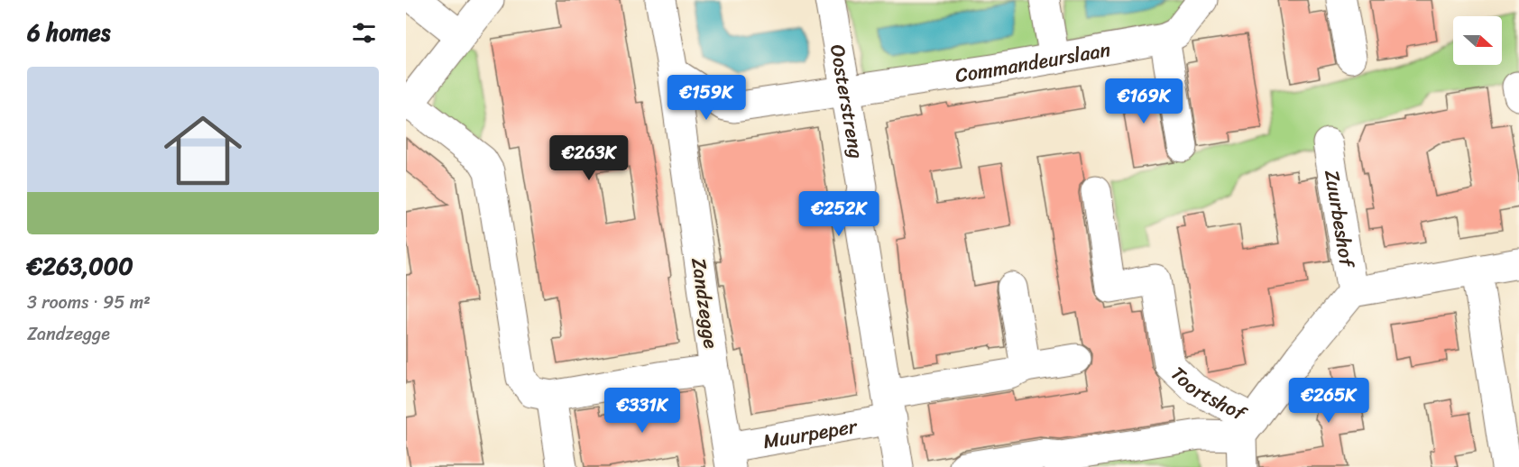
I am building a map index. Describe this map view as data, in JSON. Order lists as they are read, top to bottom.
{
  "streets": {
    "street": [
      "Commandeurslaan",
      "Oosterstreng",
      "Zuurbeshof",
      "Zandzegge",
      "Toortshof",
      "Muurpeper"
    ]
  },
  "crossings": [
    ["Commandeurslaan", "Oosterstreng"],
    ["Commandeurslaan", "Zandzegge"],
    ["Oosterstreng", "Muurpeper"],
    ["Zandzegge", "Muurpeper"]
  ],
  "north": "right",
  "page": {
    "heading": "6 homes",
    "list": [
      {
        "name": "€263,000",
        "note": "3 rooms · 95 m² · Zandzegge"
      }
    ],
    "price": [
      "€159K",
      "€169K",
      "€263K",
      "€252K",
      "€265K",
      "€331K"
    ]
  }
}
